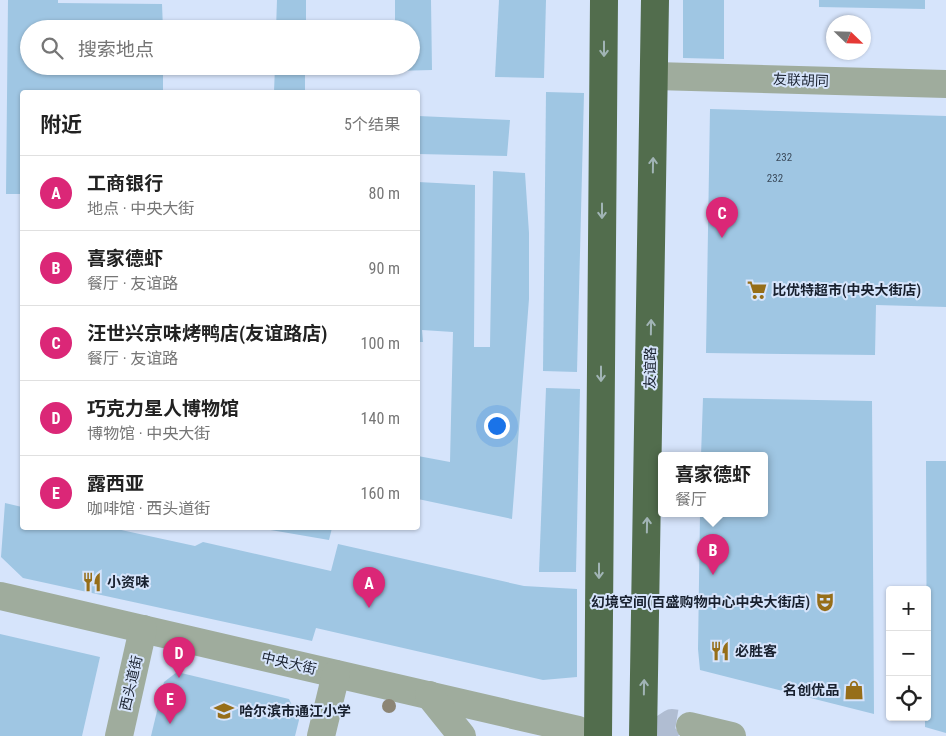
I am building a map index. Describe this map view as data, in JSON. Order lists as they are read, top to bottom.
{
  "streets": {
    "highway": ["友谊路"],
    "street": ["友联胡同", "中央大街", "西头道街"]
  },
  "crossings": [
    ["友联胡同", "友谊路"],
    ["中央大街", "西头道街"]
  ],
  "places": {
    "supermarket": ["比优特超市(中央大街店)"],
    "restaurant": ["小资味", "必胜客"],
    "theatre": ["幻境空间(百盛购物中心中央大街店)"],
    "shop": ["名创优品"],
    "school or university": ["哈尔滨市通江小学"]
  },
  "house_numbers": ["232", "232"],
  "north": "bottom right",
  "page": {
    "search": "搜索地点",
    "heading": ["附近", "5个结果"],
    "list": [
      {
        "mark": "A",
        "name": "工商银行",
        "note": "地点 · 中央大街",
        "value": "80 m"
      },
      {
        "mark": "B",
        "name": "喜家德虾",
        "note": "餐厅 · 友谊路",
        "value": "90 m"
      },
      {
        "mark": "C",
        "name": "汪世兴京味烤鸭店(友谊路店)",
        "note": "餐厅 · 友谊路",
        "value": "100 m"
      },
      {
        "mark": "D",
        "name": "巧克力星人博物馆",
        "note": "博物馆 · 中央大街",
        "value": "140 m"
      },
      {
        "mark": "E",
        "name": "露西亚",
        "note": "咖啡馆 · 西头道街",
        "value": "160 m"
      }
    ],
    "pins": [
      "C",
      "B",
      "A",
      "D",
      "E"
    ],
    "popup": ["喜家德虾", "餐厅"],
    "map_buttons": ["+", "−"]
  }
}
